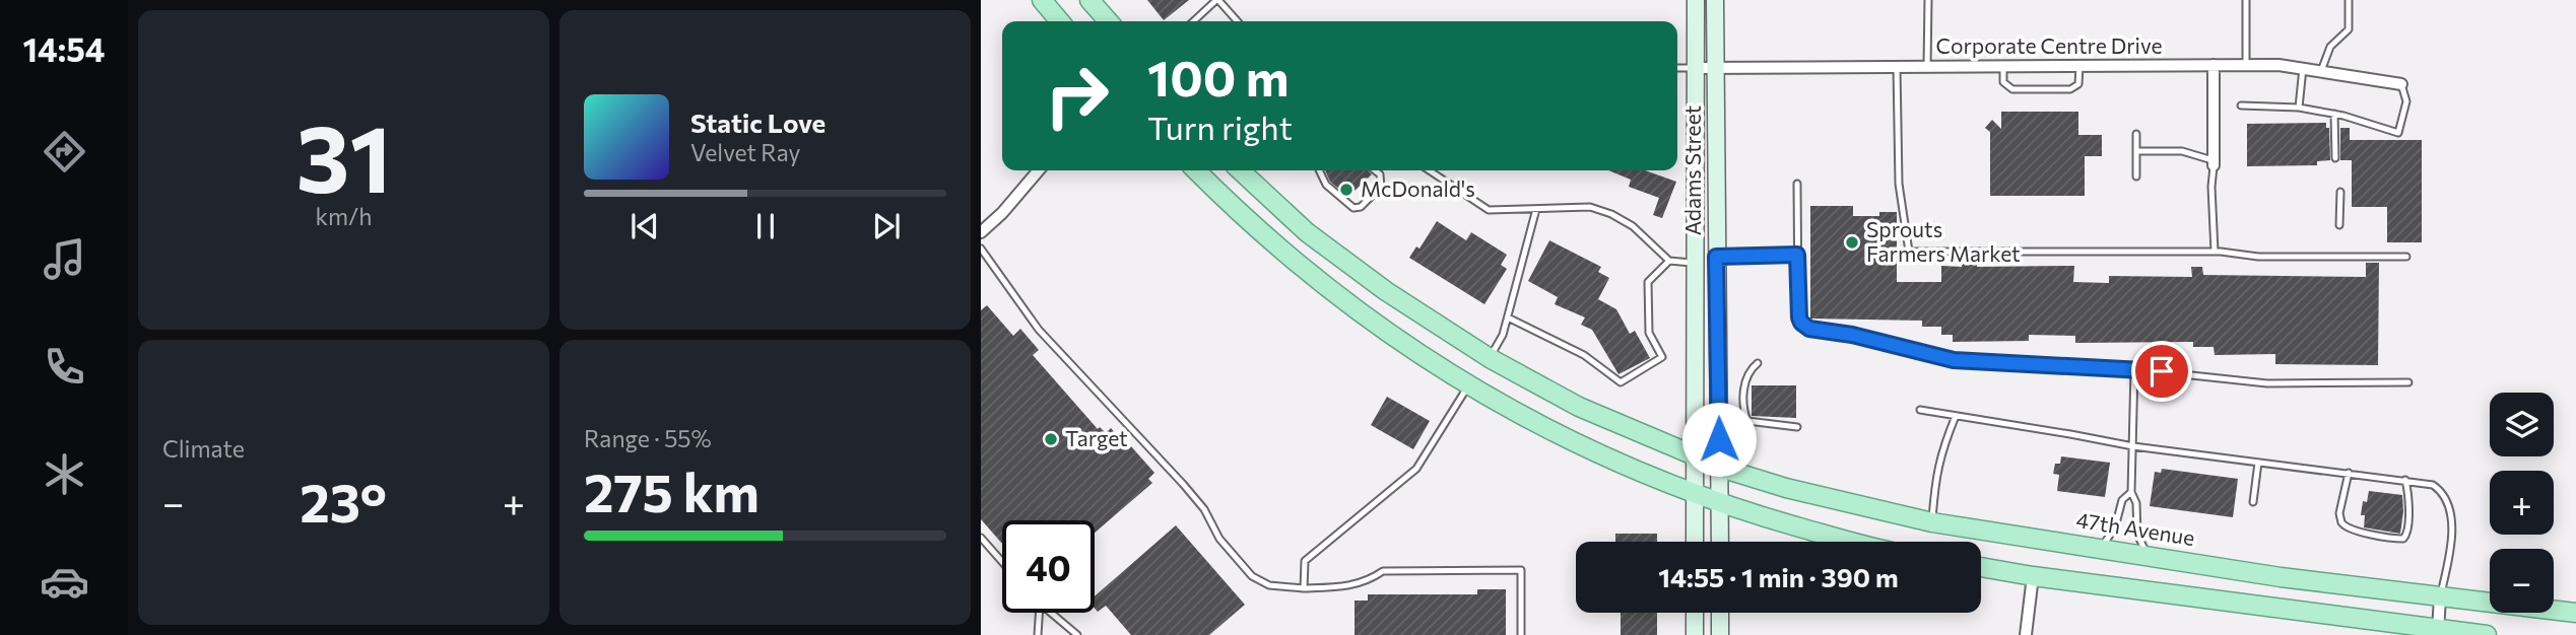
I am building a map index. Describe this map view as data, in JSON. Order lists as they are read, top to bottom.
{
  "streets": {
    "main road": ["47th Avenue"],
    "street": ["Corporate Centre Drive", "Adams Street"]
  },
  "crossings": [
    ["Corporate Centre Drive", "Adams Street"],
    ["Adams Street", "47th Avenue"]
  ],
  "places": ["McDonald's", "Sprouts Farmers Market", "Target"],
  "page": {
    "tabs": "14:54",
    "tile": [
      ["31", "km/h"],
      "Climate",
      ["Range · 55%", "275 km"]
    ],
    "turn": ["100 m", "Turn right"],
    "song": ["Static Love", "Velvet Ray"],
    "map_buttons": ["+", "−"],
    "heat": ["−", "23°", "+"],
    "limit": "40",
    "trip": "14:55 · 1 min · 390 m"
  }
}
